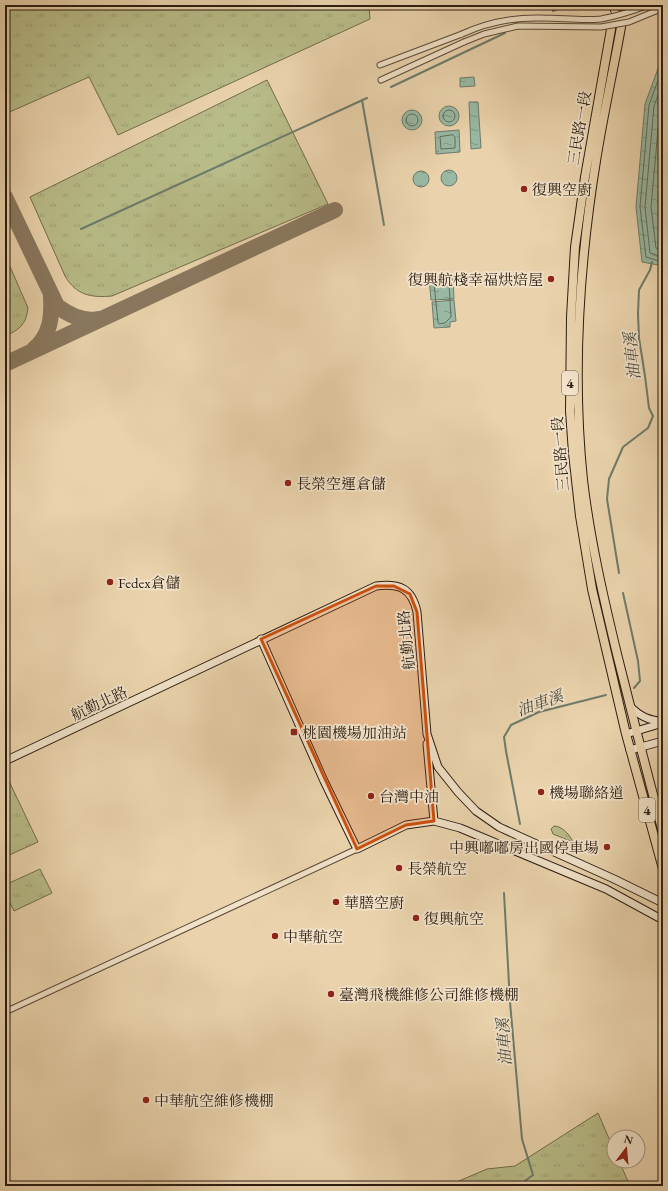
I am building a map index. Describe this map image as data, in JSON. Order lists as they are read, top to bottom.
{
  "streets": {
    "main road": ["三民路一段", "4"],
    "street": ["航勤北路"]
  },
  "water": ["油車溪"],
  "places": {
    "other": [
      "復興空廚",
      "復興航棧幸福烘焙屋",
      "長榮空運倉儲",
      "Fedex倉儲",
      "機場聯絡道",
      "台灣中油",
      "中興嘟嘟房出國停車場",
      "長榮航空",
      "華膳空廚",
      "復興航空",
      "中華航空",
      "臺灣飛機維修公司維修機棚",
      "中華航空維修機棚"
    ],
    "transit": ["桃園機場加油站"]
  },
  "north": "top"
}
